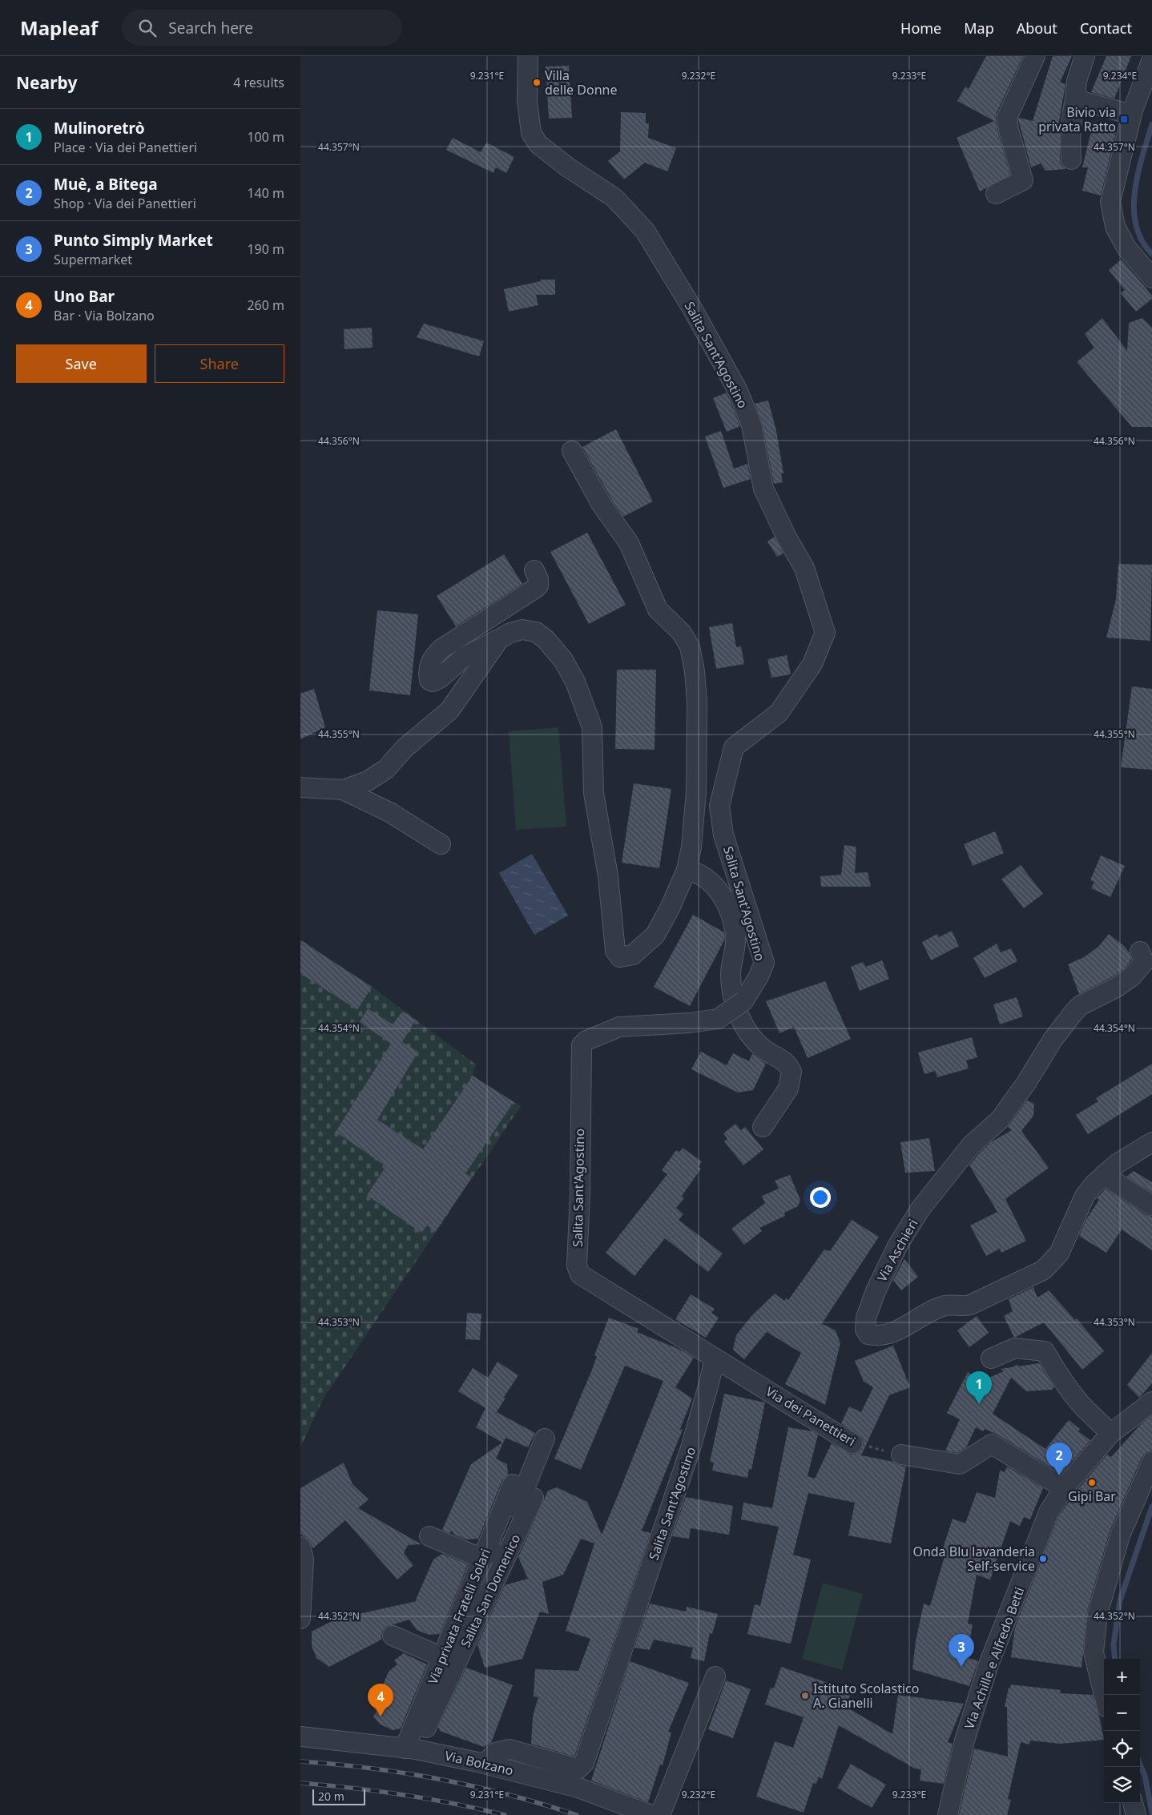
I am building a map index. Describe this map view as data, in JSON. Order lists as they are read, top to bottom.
{
  "streets": {
    "street": [
      "Salita Sant'Agostino",
      "Via Aschieri",
      "Via dei Panettieri",
      "Salita San Domenico",
      "Via privata Fratelli Solari",
      "Via Achille e Alfredo Betti",
      "Via Bolzano"
    ]
  },
  "crossings": [
    ["Salita Sant'Agostino", "Via dei Panettieri"],
    ["Salita Sant'Agostino", "Via Bolzano"],
    ["Salita San Domenico", "Via privata Fratelli Solari"],
    ["Salita San Domenico", "Via Bolzano"],
    ["Via privata Fratelli Solari", "Via Bolzano"]
  ],
  "places": {
    "other": [
      "Villa delle Donne",
      "Gipi Bar",
      "Onda Blu lavanderia Self-service",
      "Istituto Scolastico A. Gianelli"
    ],
    "transit": ["Bivio via privata Ratto"]
  },
  "scale_bar": "20 m",
  "page": {
    "header": "Mapleaf",
    "search": "Search here",
    "nav": [
      "Home",
      "Map",
      "About",
      "Contact"
    ],
    "heading": ["Nearby", "4 results"],
    "list": [
      {
        "mark": "1",
        "name": "Mulinoretrò",
        "note": "Place · Via dei Panettieri",
        "value": "100 m"
      },
      {
        "mark": "2",
        "name": "Muè, a Bitega",
        "note": "Shop · Via dei Panettieri",
        "value": "140 m"
      },
      {
        "mark": "3",
        "name": "Punto Simply Market",
        "note": "Supermarket",
        "value": "190 m"
      },
      {
        "mark": "4",
        "name": "Uno Bar",
        "note": "Bar · Via Bolzano",
        "value": "260 m"
      }
    ],
    "buttons": ["Save", "Share"],
    "pins": [
      "1",
      "2",
      "3",
      "4"
    ],
    "map_buttons": ["+", "−"],
    "scale": "20 m"
  },
  "coordinates": [
    "9.231°E",
    "9.232°E",
    "9.233°E",
    "9.234°E",
    "44.357°N",
    "44.356°N",
    "44.355°N",
    "44.354°N",
    "44.353°N",
    "44.352°N"
  ]
}
